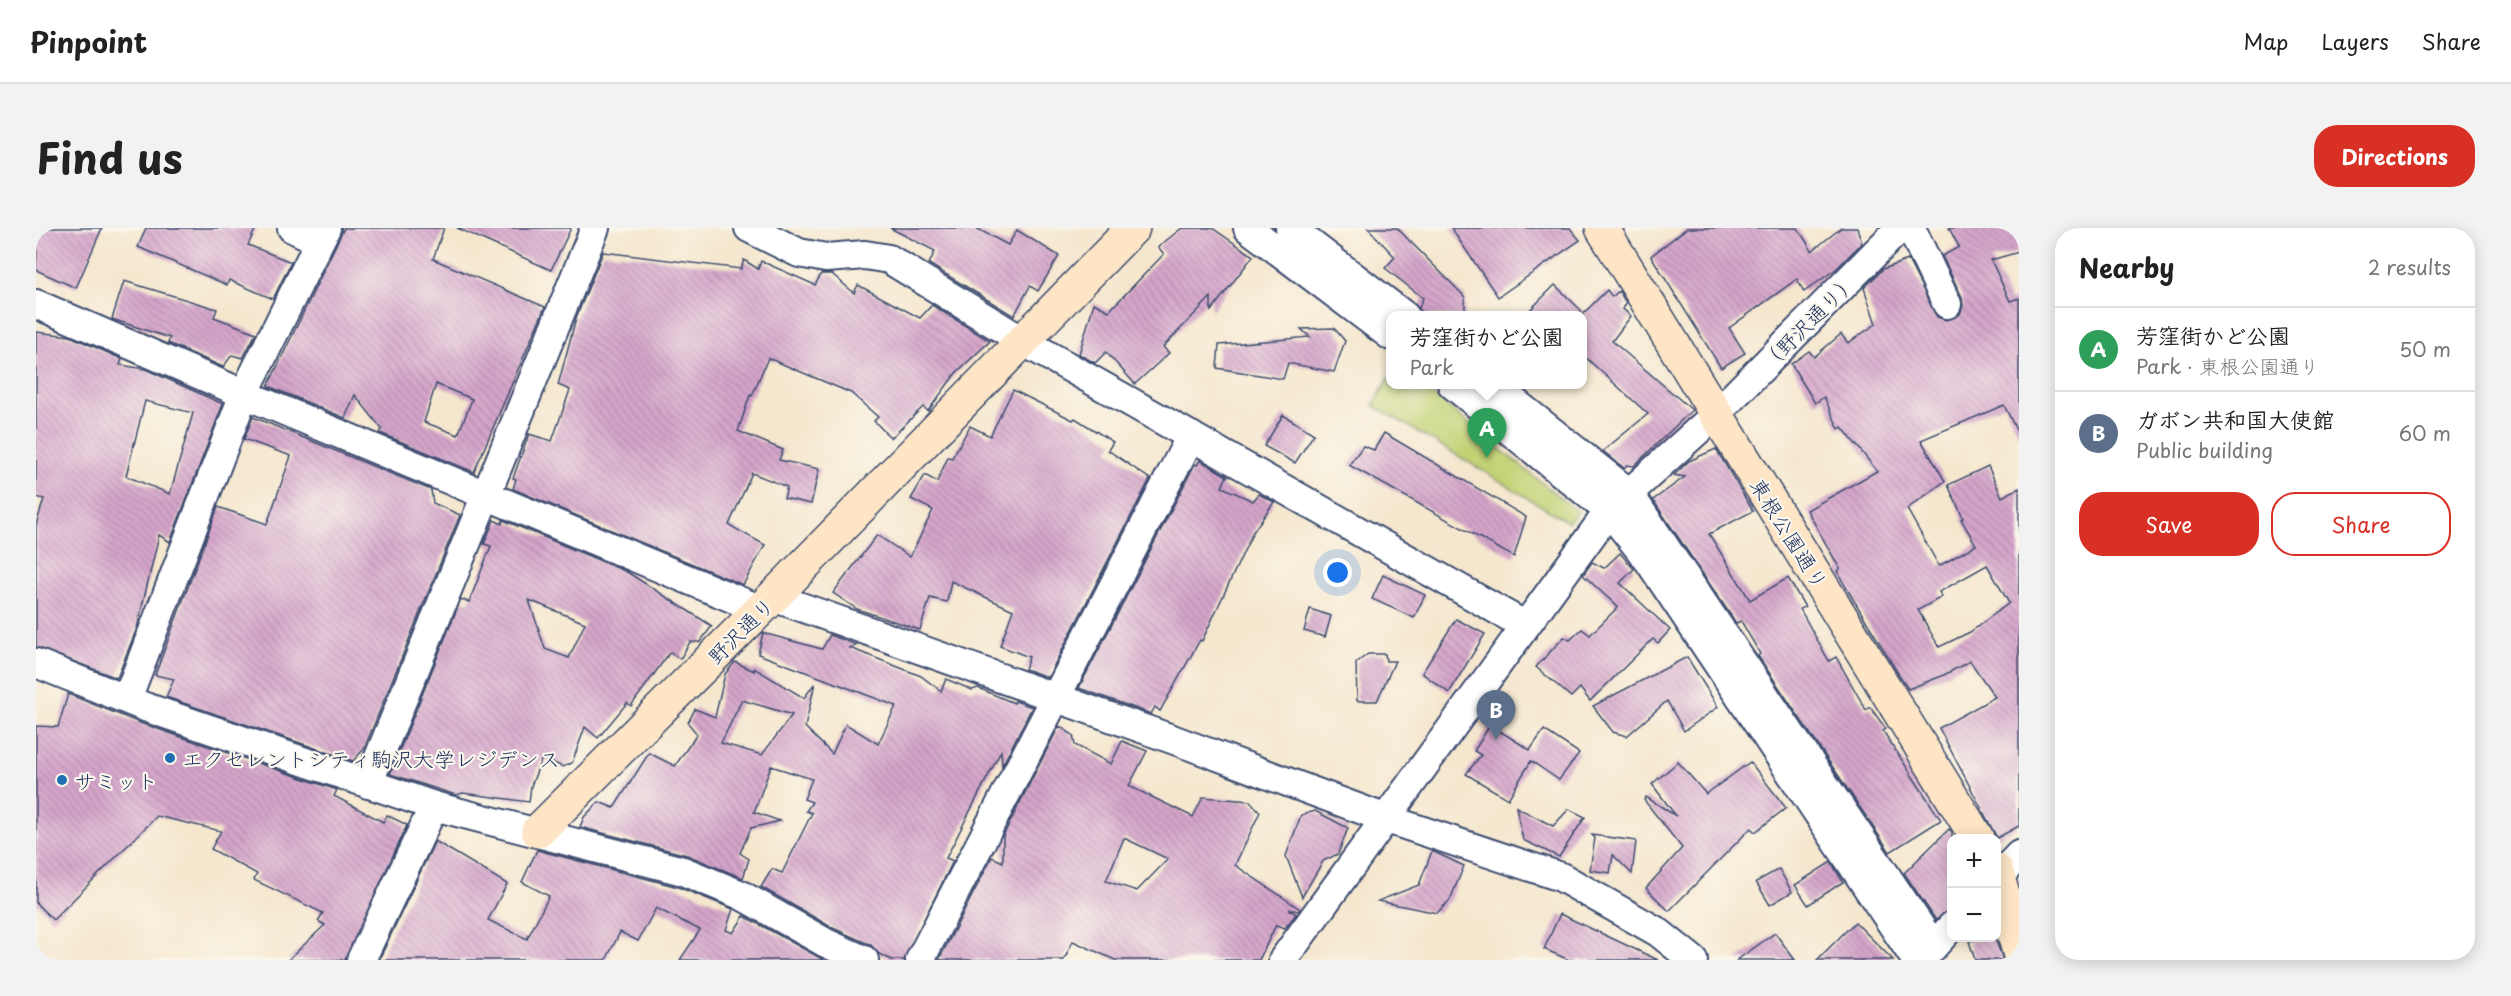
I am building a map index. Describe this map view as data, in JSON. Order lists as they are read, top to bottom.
{
  "streets": {
    "street": ["（野沢通り）", "東根公園通り", "野沢通り"]
  },
  "crossings": [
    ["（野沢通り）", "東根公園通り"]
  ],
  "places": ["エクセレントシティ駒沢大学レジデンス", "サミット"],
  "page": {
    "header": "Pinpoint",
    "nav": ["Map", "Layers", "Share"],
    "title": "Find us",
    "buttons": [
      "Directions",
      ["Save", "Share"]
    ],
    "heading": ["Nearby", "2 results"],
    "list": [
      {
        "mark": "A",
        "name": "芳窪街かど公園",
        "note": "Park · 東根公園通り",
        "value": "50 m"
      },
      {
        "mark": "B",
        "name": "ガボン共和国大使館",
        "note": "Public building",
        "value": "60 m"
      }
    ],
    "popup": ["芳窪街かど公園", "Park"],
    "pins": ["A", "B"],
    "map_buttons": ["+", "−"]
  }
}
